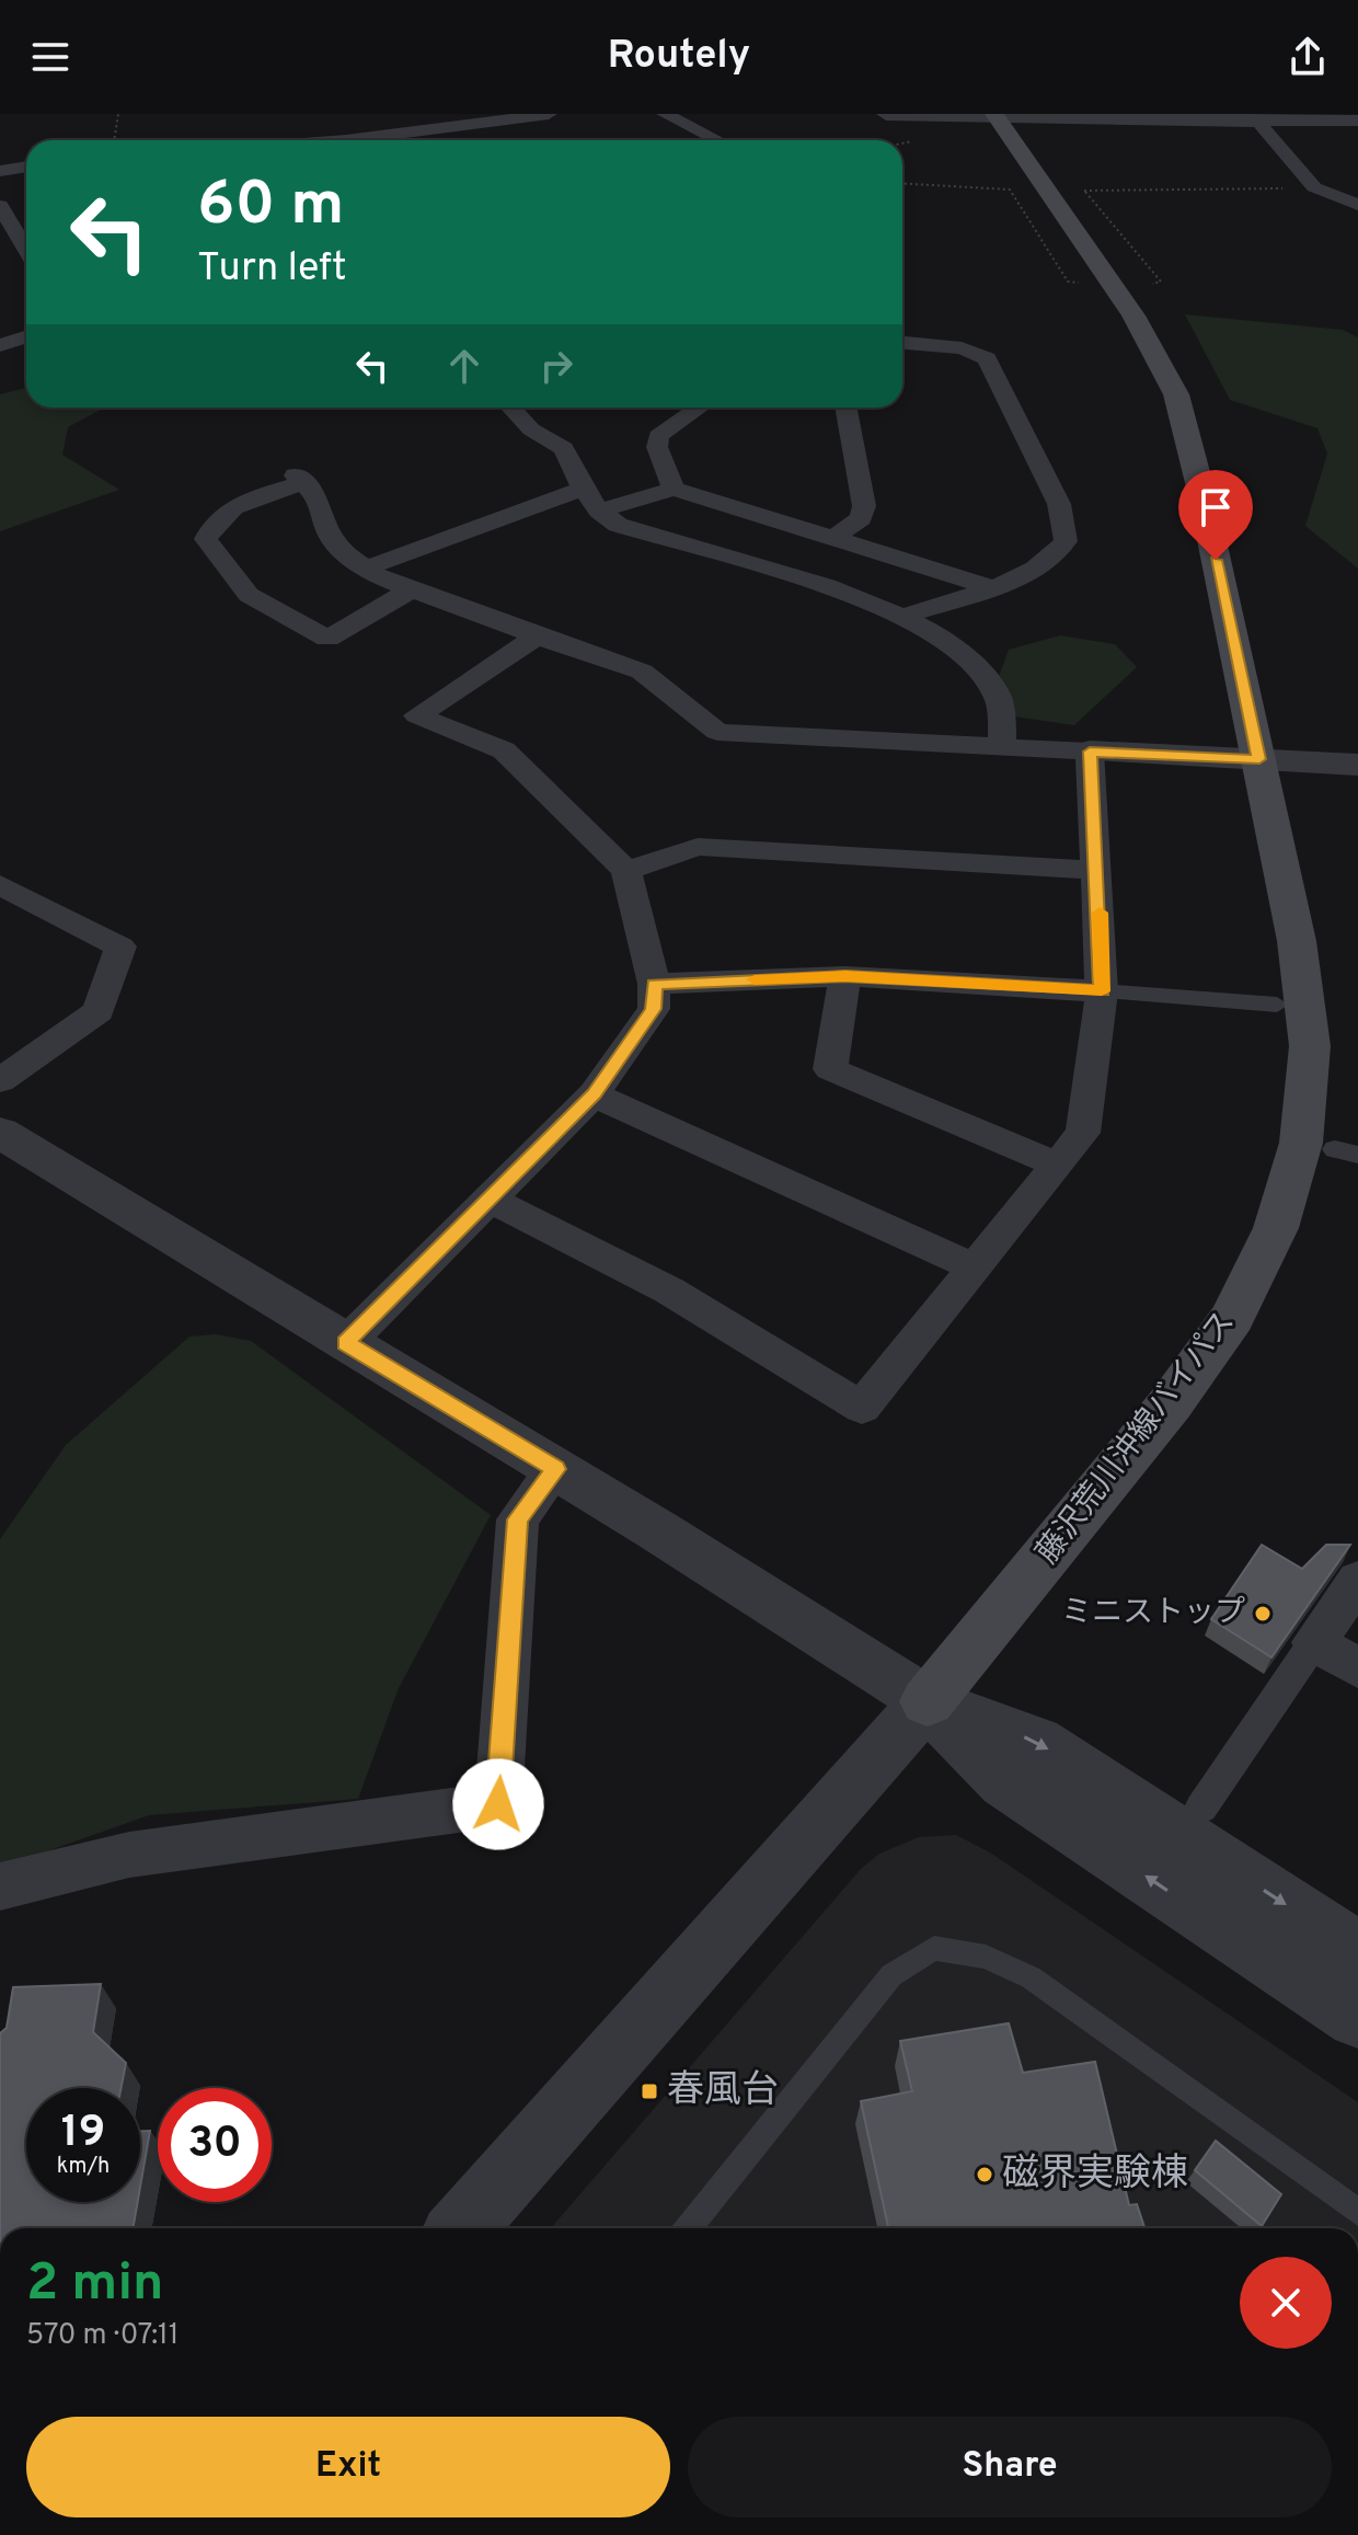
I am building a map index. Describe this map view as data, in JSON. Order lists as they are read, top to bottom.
{
  "streets": {
    "main road": ["藤沢荒川沖線バイパス"]
  },
  "places": {
    "other": ["ミニストップ", "磁界実験棟"],
    "transit": ["春風台"]
  },
  "page": {
    "header": "Routely",
    "turn": ["60 m", "Turn left"],
    "speed": "19 km/h",
    "limit": "30",
    "heading": ["2 min", "570 m · 07:11"],
    "buttons": ["Exit", "Share"]
  }
}
